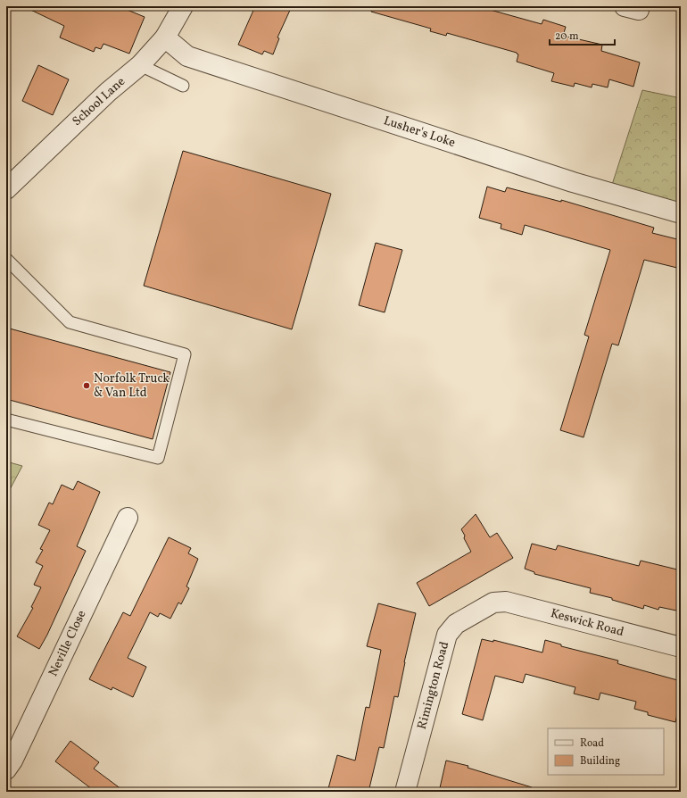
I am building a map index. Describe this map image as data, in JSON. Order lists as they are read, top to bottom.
{
  "streets": {
    "street": [
      "School Lane",
      "Lusher's Loke",
      "Keswick Road",
      "Neville Close",
      "Rimington Road"
    ]
  },
  "crossings": [
    ["School Lane", "Lusher's Loke"],
    ["Keswick Road", "Rimington Road"]
  ],
  "places": ["Norfolk Truck & Van Ltd"],
  "legend": ["Road", "Building"],
  "scale_bar": "20 m"
}
